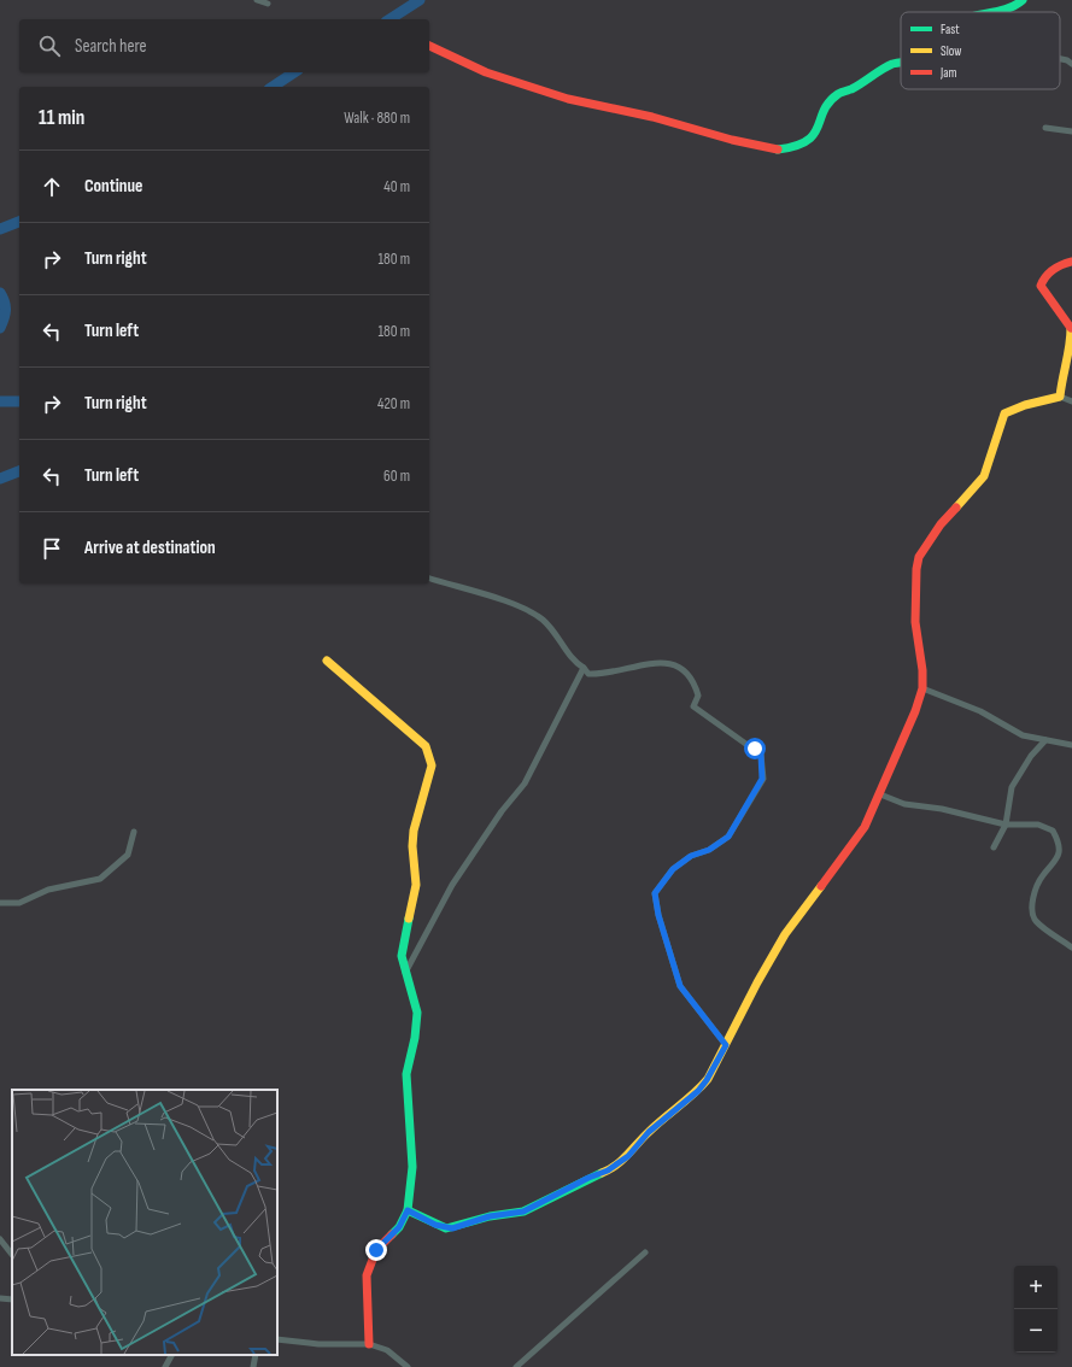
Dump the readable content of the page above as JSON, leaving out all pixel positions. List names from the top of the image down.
{
  "legend": ["Fast", "Slow", "Jam"],
  "page": {
    "search": "Search here",
    "heading": ["11 min", "Walk · 880 m"],
    "list": [
      ["Continue", "40 m"],
      ["Turn right", "180 m"],
      ["Turn left", "180 m"],
      ["Turn right", "420 m"],
      ["Turn left", "60 m"],
      "Arrive at destination"
    ],
    "map_buttons": ["+", "−"]
  }
}
